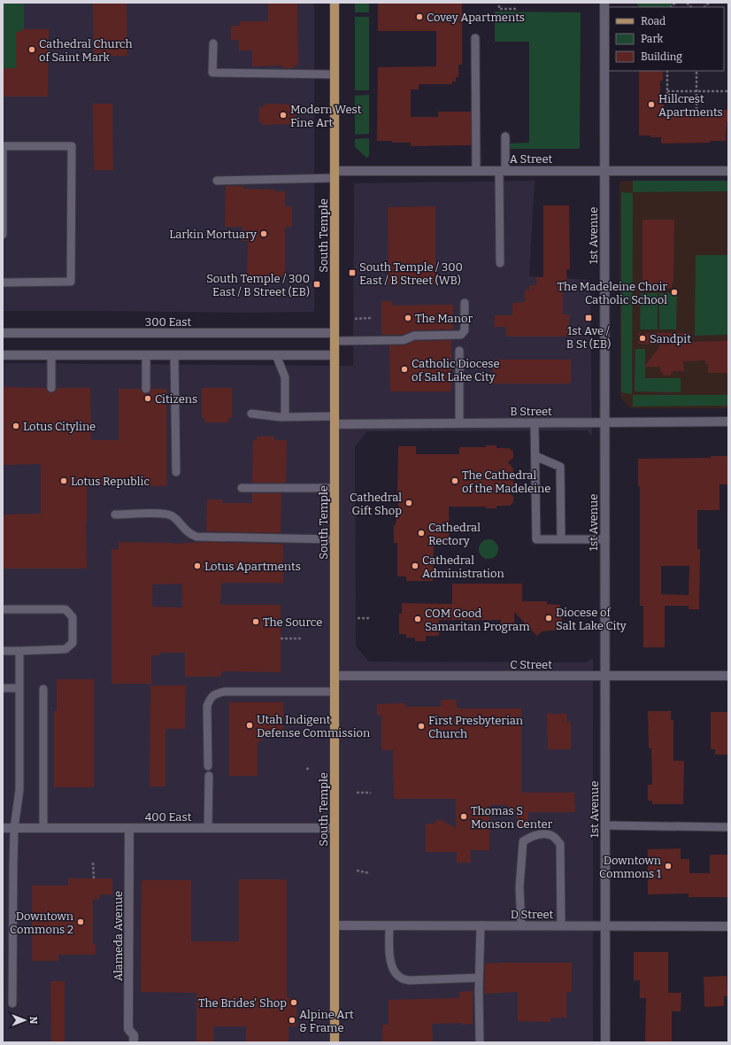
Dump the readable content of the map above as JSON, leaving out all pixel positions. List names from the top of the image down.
{
  "streets": {
    "main road": ["South Temple"],
    "street": [
      "A Street",
      "1st Avenue",
      "300 East",
      "B Street",
      "C Street",
      "400 East",
      "D Street",
      "Alameda Avenue"
    ]
  },
  "crossings": [
    ["A Street", "South Temple"],
    ["A Street", "1st Avenue"],
    ["South Temple", "300 East"],
    ["South Temple", "B Street"],
    ["South Temple", "C Street"],
    ["South Temple", "400 East"],
    ["South Temple", "D Street"],
    ["1st Avenue", "B Street"],
    ["1st Avenue", "C Street"],
    ["1st Avenue", "D Street"],
    ["400 East", "Alameda Avenue"]
  ],
  "places": {
    "other": [
      "Covey Apartments",
      "Cathedral Church of Saint Mark",
      "Hillcrest Apartments",
      "Modern West Fine Art",
      "Larkin Mortuary",
      "The Madeleine Choir Catholic School",
      "The Manor",
      "Sandpit",
      "Catholic Diocese of Salt Lake City",
      "Citizens",
      "Lotus Cityline",
      "Lotus Republic",
      "The Cathedral of the Madeleine",
      "Cathedral Gift Shop",
      "Cathedral Rectory",
      "Lotus Apartments",
      "Cathedral Administration",
      "Diocese of Salt Lake City",
      "COM Good Samaritan Program",
      "The Source",
      "Utah Indigent Defense Commission",
      "First Presbyterian Church",
      "Thomas S Monson Center",
      "Downtown Commons 1",
      "Downtown Commons 2",
      "The Brides' Shop",
      "Alpine Art & Frame"
    ],
    "transit": ["South Temple / 300 East / B Street (WB)", "South Temple / 300 East / B Street (EB)", "1st Ave / B St (EB)"]
  },
  "legend": ["Road", "Park", "Building"],
  "north": "right"
}
